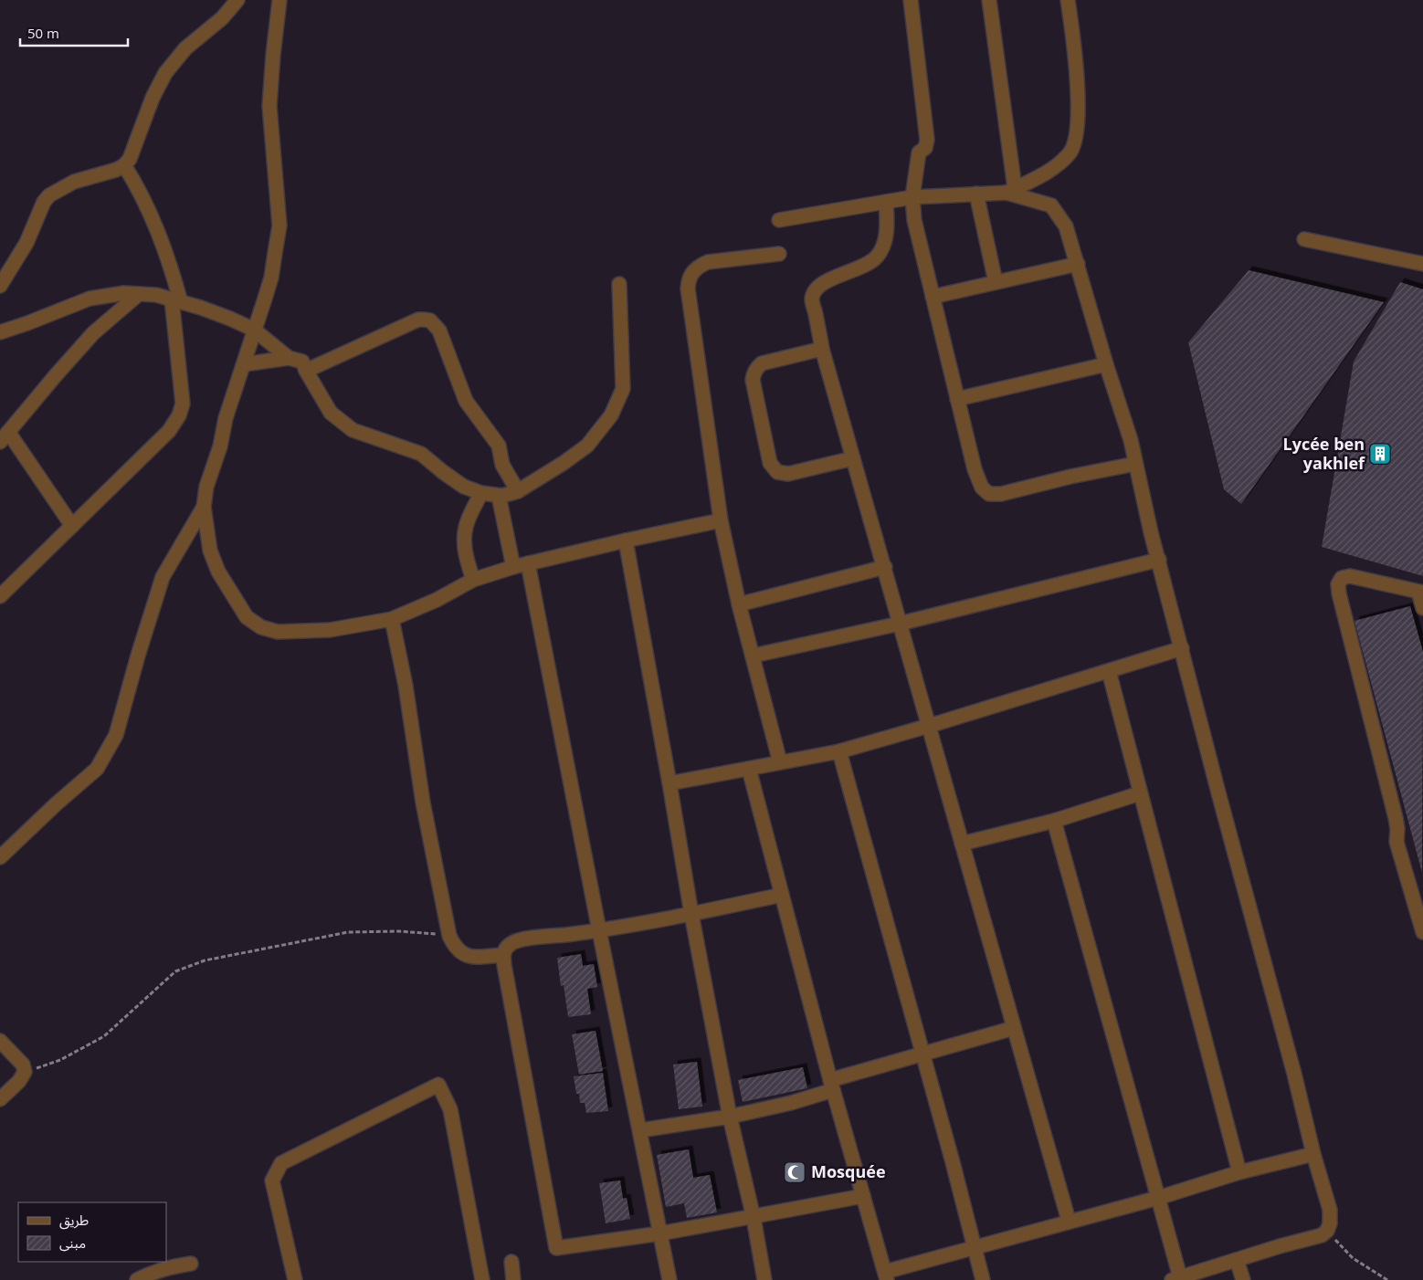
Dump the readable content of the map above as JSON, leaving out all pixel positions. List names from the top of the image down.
{
  "places": {
    "building": ["Lycée ben yakhlef"],
    "mosque": ["Mosquée"]
  },
  "legend": ["طريق", "مبنى"],
  "scale_bar": "50 m"
}
